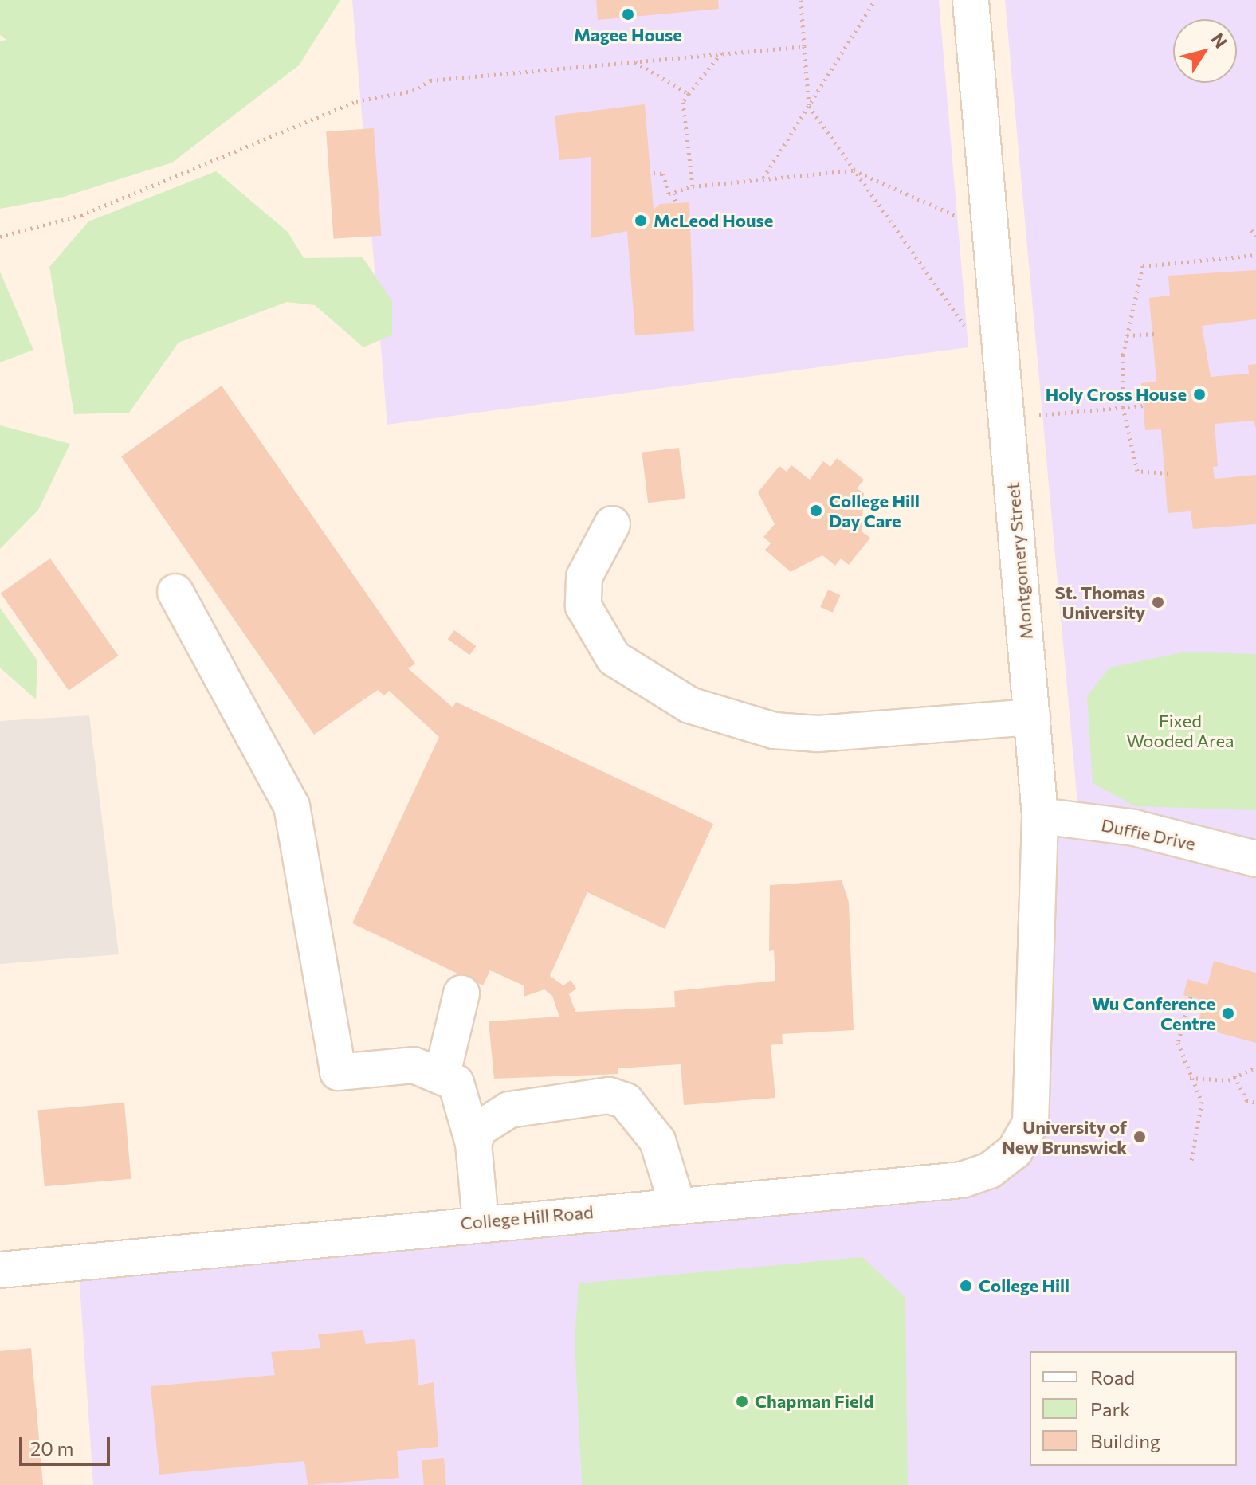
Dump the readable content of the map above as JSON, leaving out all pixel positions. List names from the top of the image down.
{
  "streets": {
    "street": ["Montgomery Street", "Duffie Drive", "College Hill Road"]
  },
  "crossings": [
    ["Montgomery Street", "Duffie Drive"],
    ["Montgomery Street", "College Hill Road"]
  ],
  "parks": ["Fixed Wooded Area"],
  "places": [
    "Magee House",
    "McLeod House",
    "Holy Cross House",
    "College Hill Day Care",
    "St. Thomas University",
    "Wu Conference Centre",
    "University of New Brunswick",
    "College Hill",
    "Chapman Field"
  ],
  "legend": ["Road", "Park", "Building"],
  "scale_bar": "20 m",
  "north": "top right"
}
